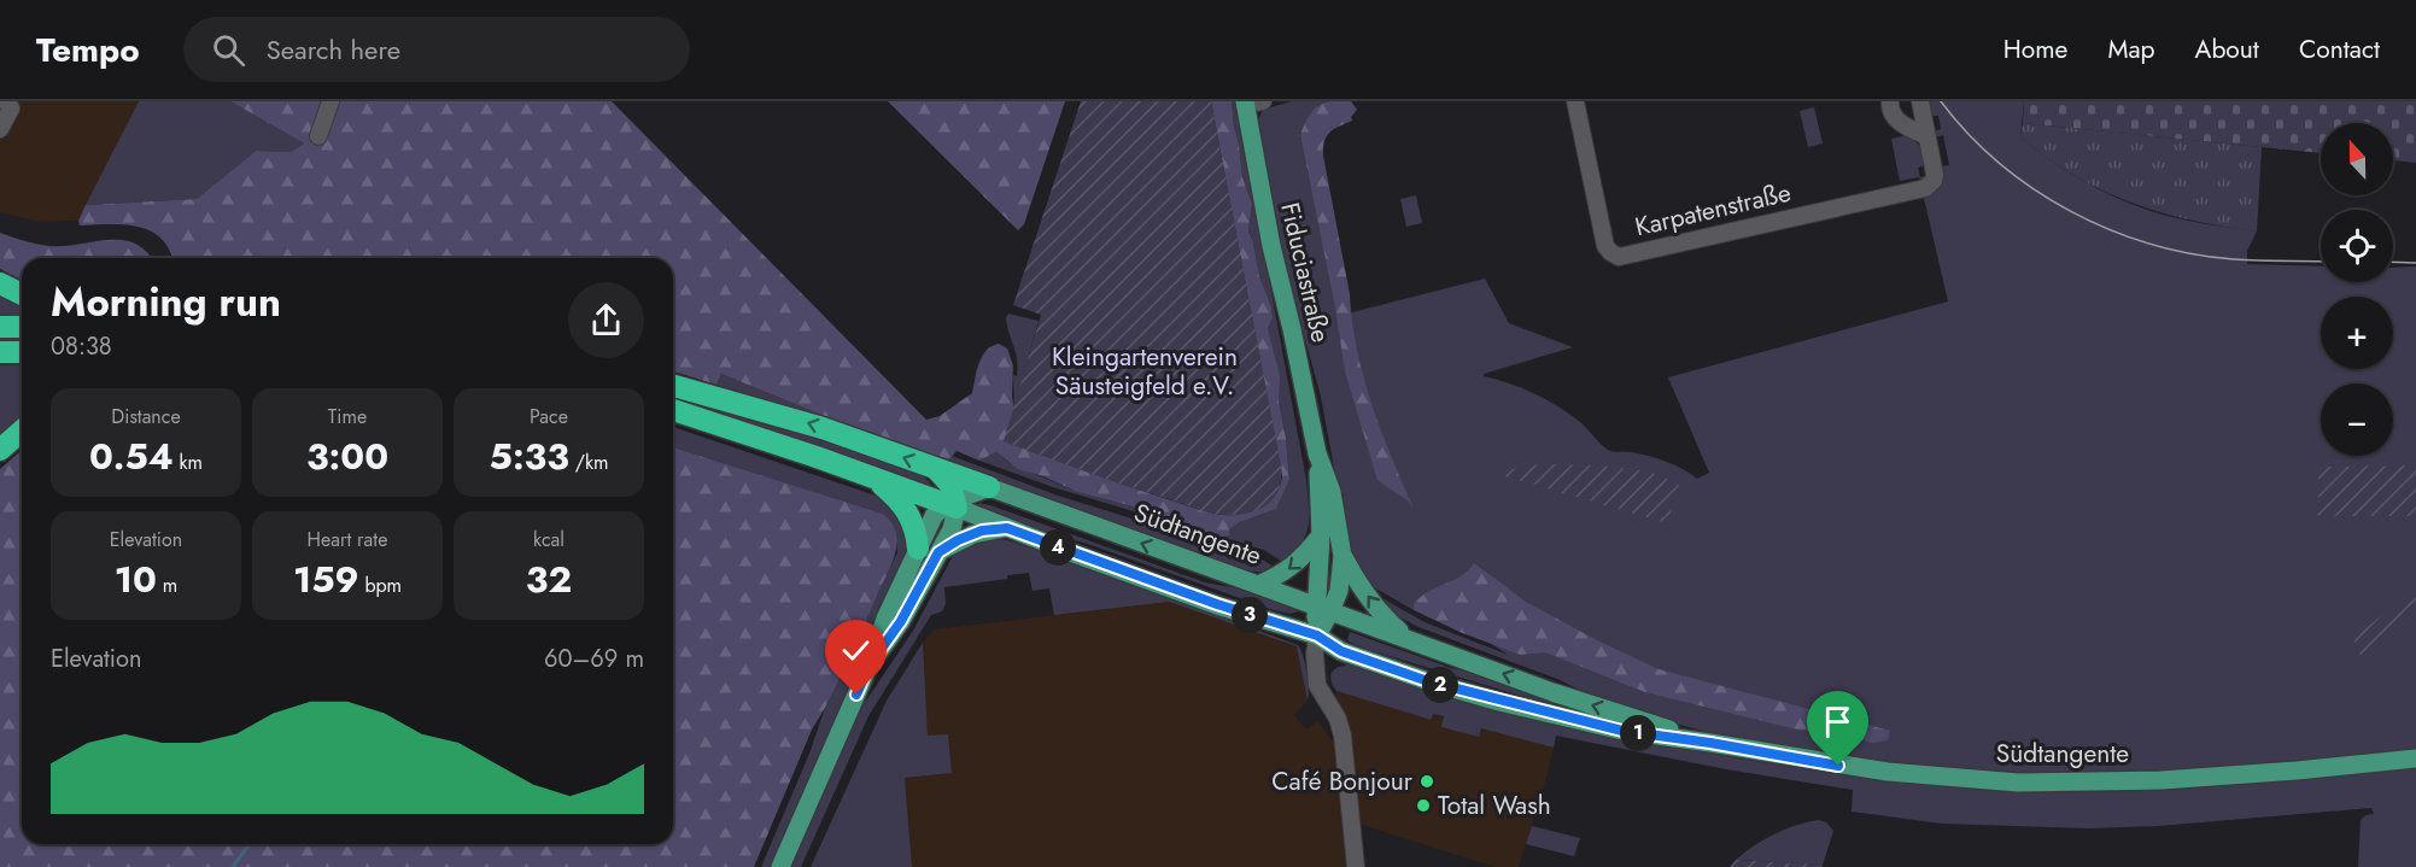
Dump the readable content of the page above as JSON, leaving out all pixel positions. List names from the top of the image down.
{
  "streets": {
    "highway": ["Südtangente"],
    "main road": ["Fiduciastraße"],
    "street": ["Karpatenstraße"]
  },
  "crossings": [
    ["Fiduciastraße", "Südtangente"]
  ],
  "parks": ["Kleingartenverein Säusteigfeld e.V."],
  "places": ["Café Bonjour", "Total Wash"],
  "north": "top",
  "page": {
    "header": "Tempo",
    "search": "Search here",
    "nav": [
      "Home",
      "Map",
      "About",
      "Contact"
    ],
    "map_buttons": ["+", "−"],
    "heading": ["Morning run", "08:38"],
    "stats": [
      ["Distance", "0.54 km"],
      ["Time", "3:00"],
      ["Pace", "5:33 /km"],
      ["Elevation", "10 m"],
      ["Heart rate", "159 bpm"],
      ["kcal", "32"]
    ],
    "pins": [
      "4",
      "3",
      "2",
      "1"
    ],
    "chart": ["Elevation", "60–69 m"]
  }
}
